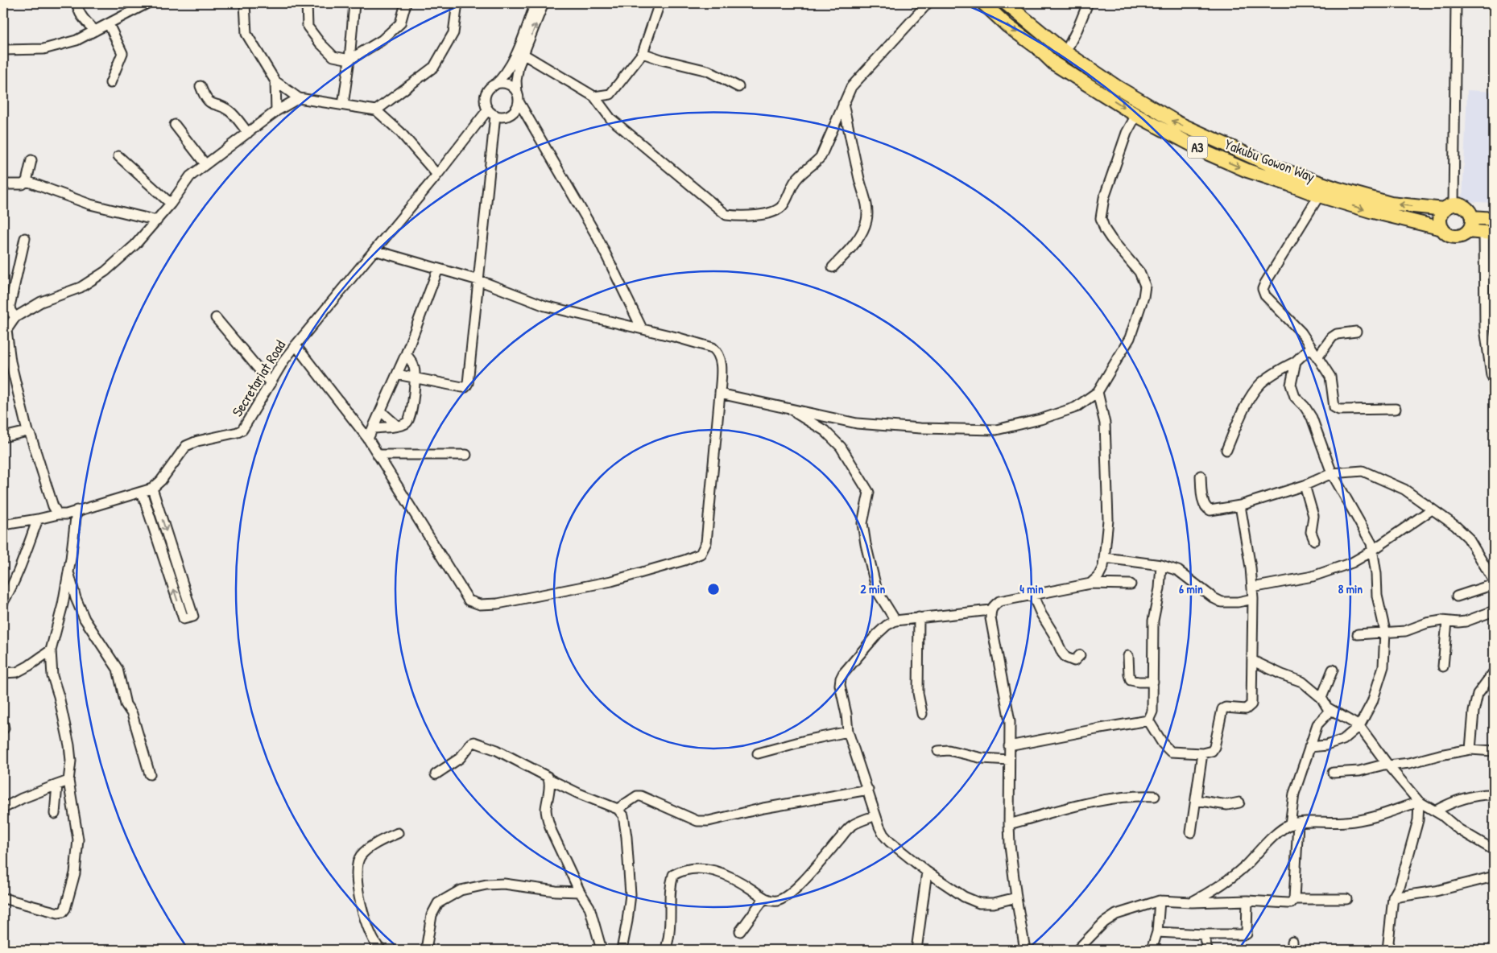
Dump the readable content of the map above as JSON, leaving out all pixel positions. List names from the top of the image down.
{
  "streets": {
    "highway": ["A3", "Yakubu Gowon Way"],
    "street": ["Secretariat Road"]
  },
  "rings": [
    "2 min",
    "4 min",
    "6 min",
    "8 min"
  ]
}
